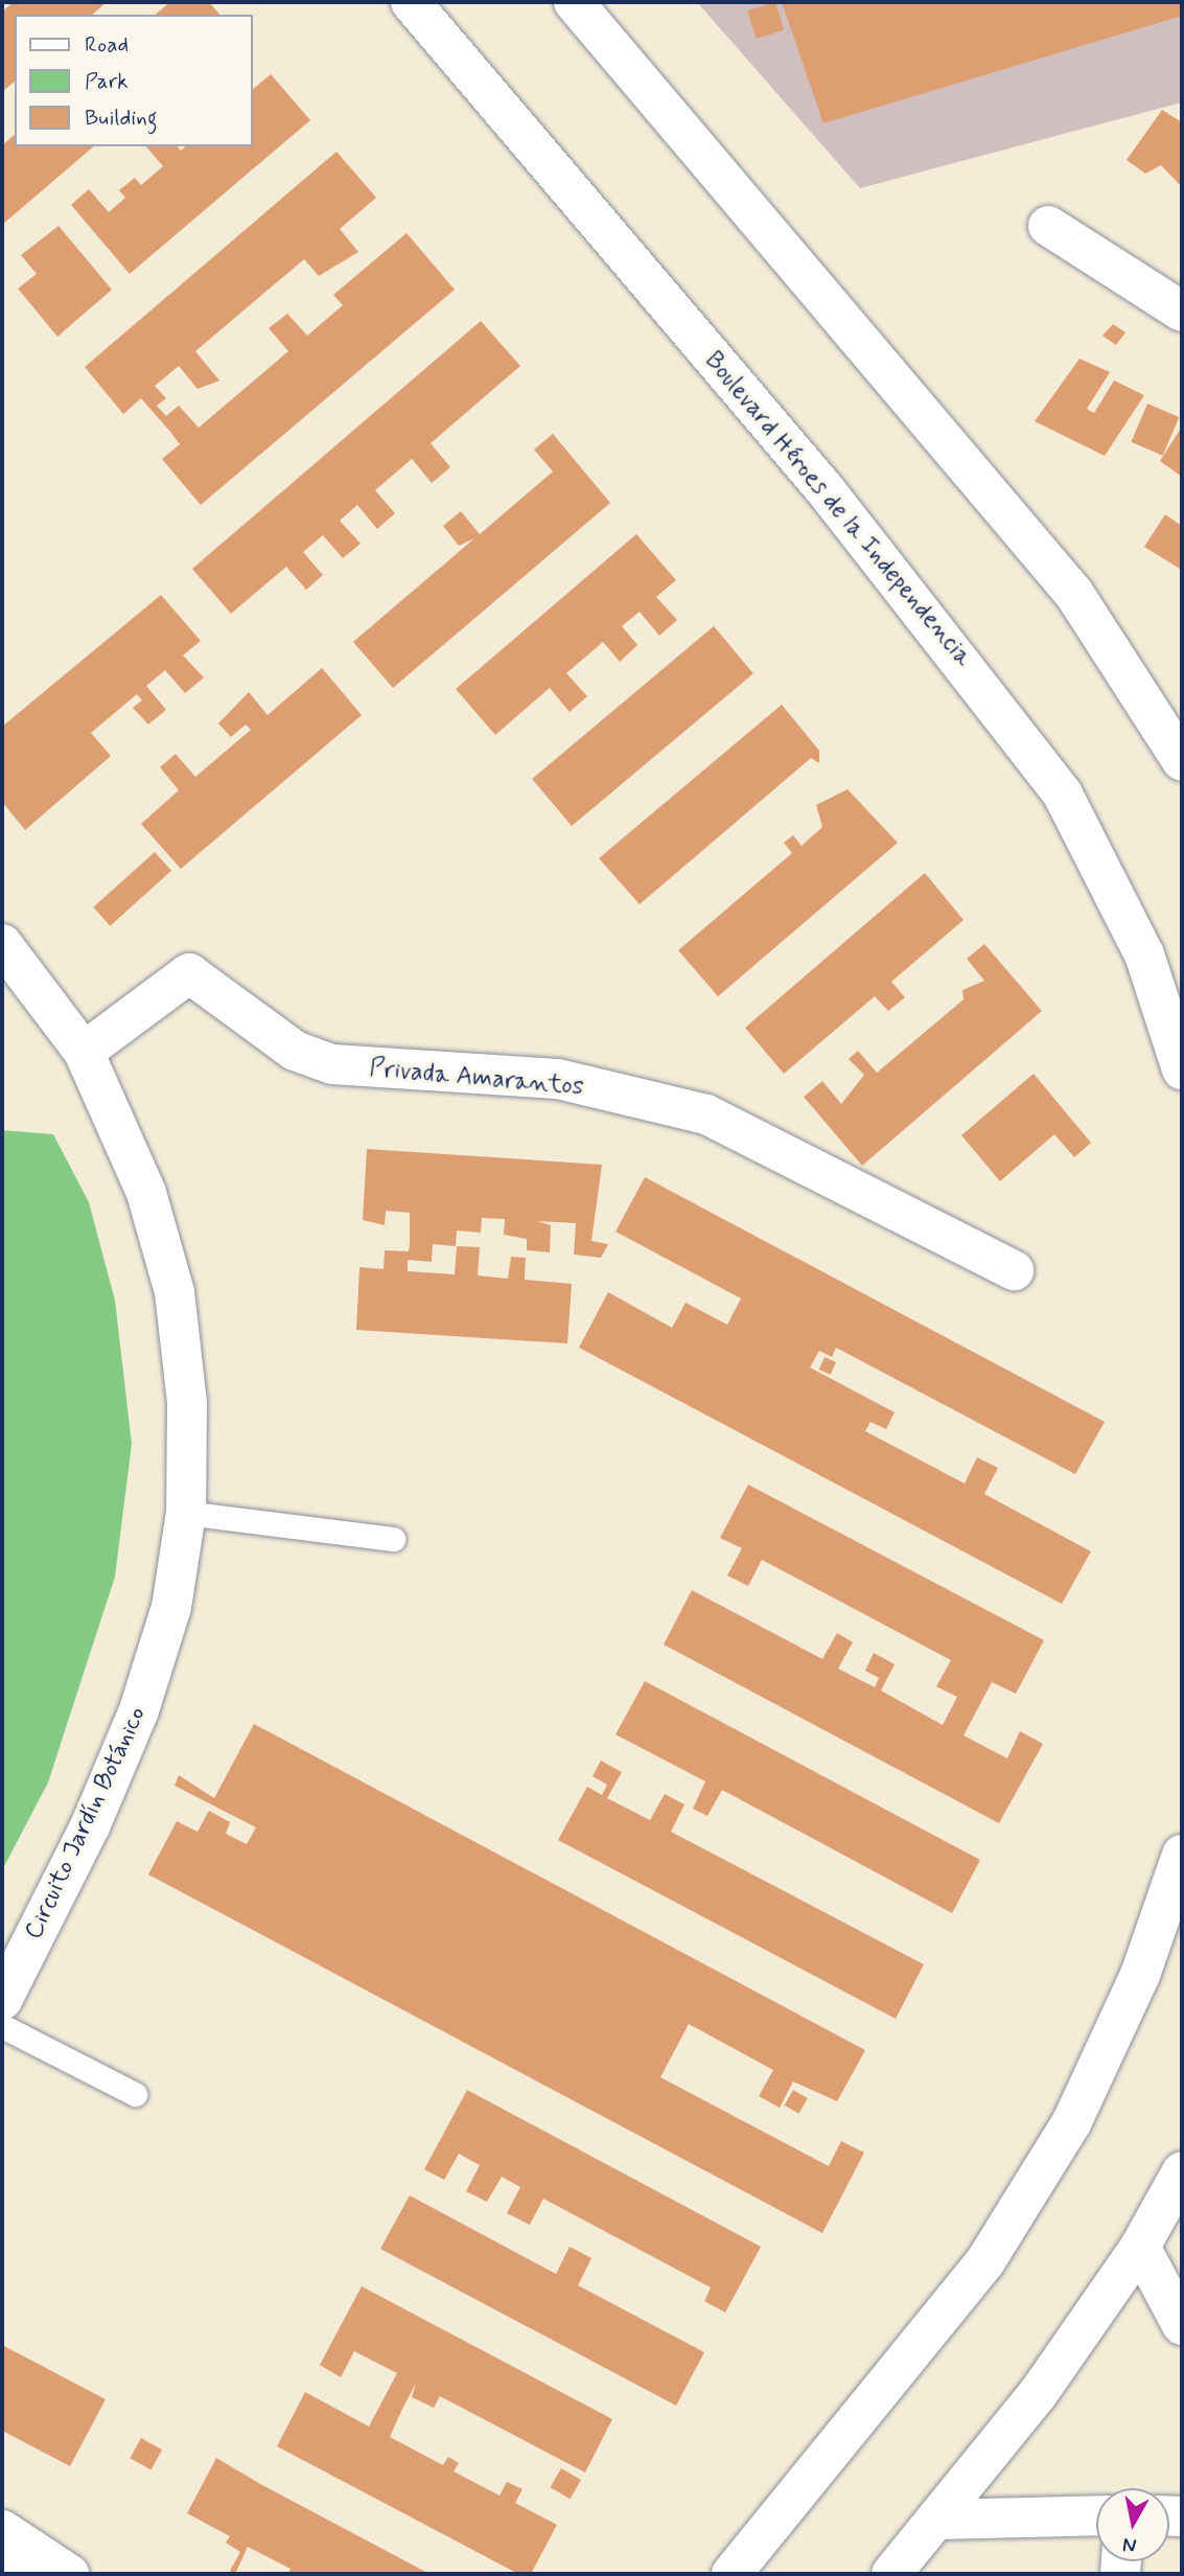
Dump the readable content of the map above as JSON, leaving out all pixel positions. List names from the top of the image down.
{
  "streets": {
    "main road": ["Boulevard Héroes de la Independencia", "Privada Amarantos", "Circuito Jardín Botánico"]
  },
  "crossings": [
    ["Privada Amarantos", "Circuito Jardín Botánico"]
  ],
  "legend": ["Road", "Park", "Building"],
  "north": "bottom"
}
